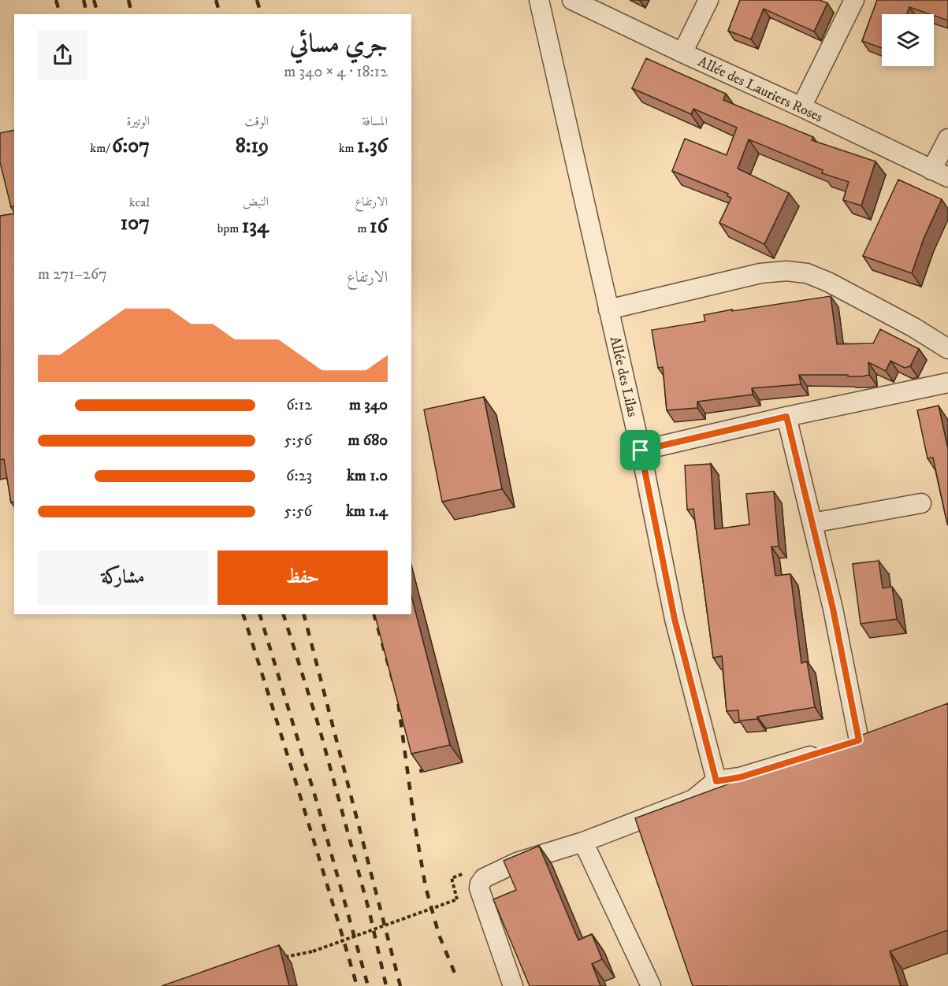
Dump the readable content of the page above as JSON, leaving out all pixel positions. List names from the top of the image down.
{
  "streets": {
    "street": ["Allée des Lauriers Roses", "Allée des Lilas"]
  },
  "page": {
    "heading": ["جري مسائي", "18:12 · 4 × 340 m"],
    "stats": [
      ["المسافة", "1.36 km"],
      ["الوقت", "8:19"],
      ["الوتيرة", "6:07 /km"],
      ["الارتفاع", "16 m"],
      ["النبض", "134 bpm"],
      ["kcal", "107"]
    ],
    "chart": ["الارتفاع", "267–271 m"],
    "list": [
      {
        "name": "340 m",
        "note": "6:12"
      },
      {
        "name": "680 m",
        "note": "5:56"
      },
      {
        "name": "1.0 km",
        "note": "6:23"
      },
      {
        "name": "1.4 km",
        "note": "5:56"
      }
    ],
    "buttons": ["حفظ", "مشاركة"]
  }
}
